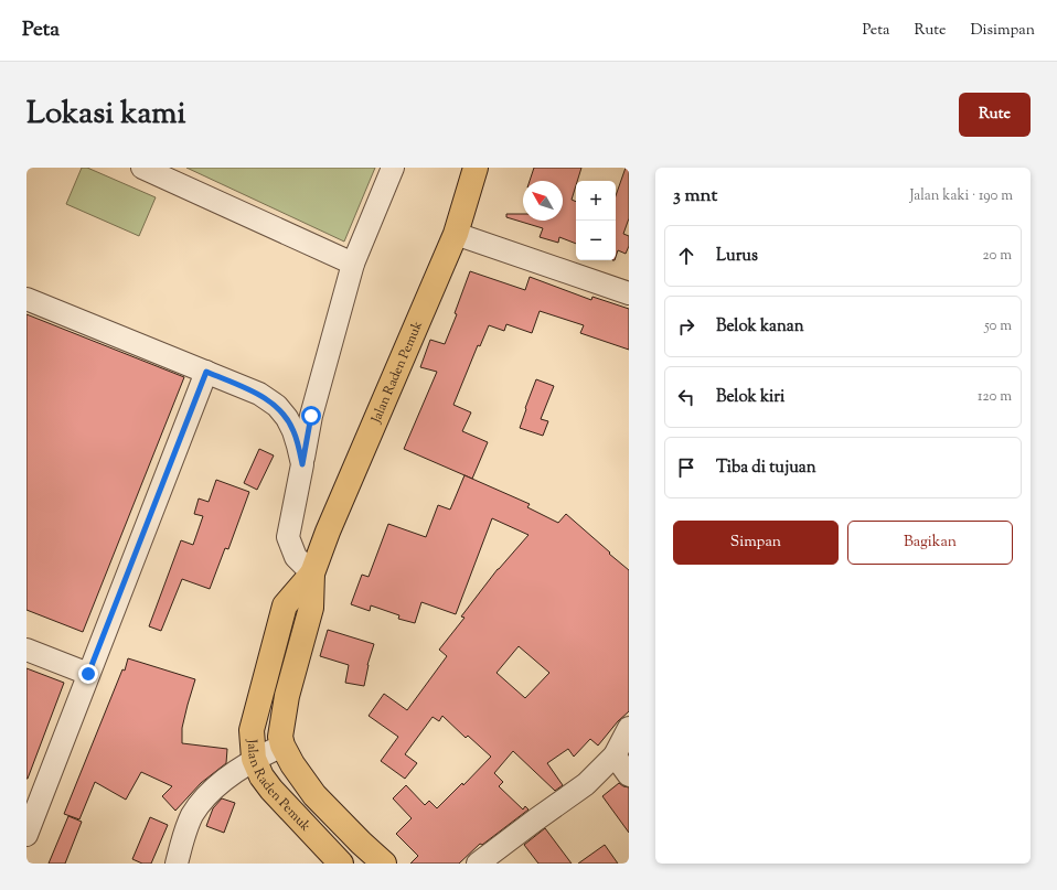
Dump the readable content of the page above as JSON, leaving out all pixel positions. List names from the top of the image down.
{
  "streets": {
    "highway": ["Jalan Raden Pemuk"]
  },
  "north": "top left",
  "page": {
    "header": "Peta",
    "nav": ["Peta", "Rute", "Disimpan"],
    "title": "Lokasi kami",
    "buttons": [
      "Rute",
      ["Simpan", "Bagikan"]
    ],
    "heading": ["3 mnt", "Jalan kaki · 190 m"],
    "map_buttons": ["+", "−"],
    "list": [
      ["Lurus", "20 m"],
      ["Belok kanan", "50 m"],
      ["Belok kiri", "120 m"],
      "Tiba di tujuan"
    ]
  }
}
